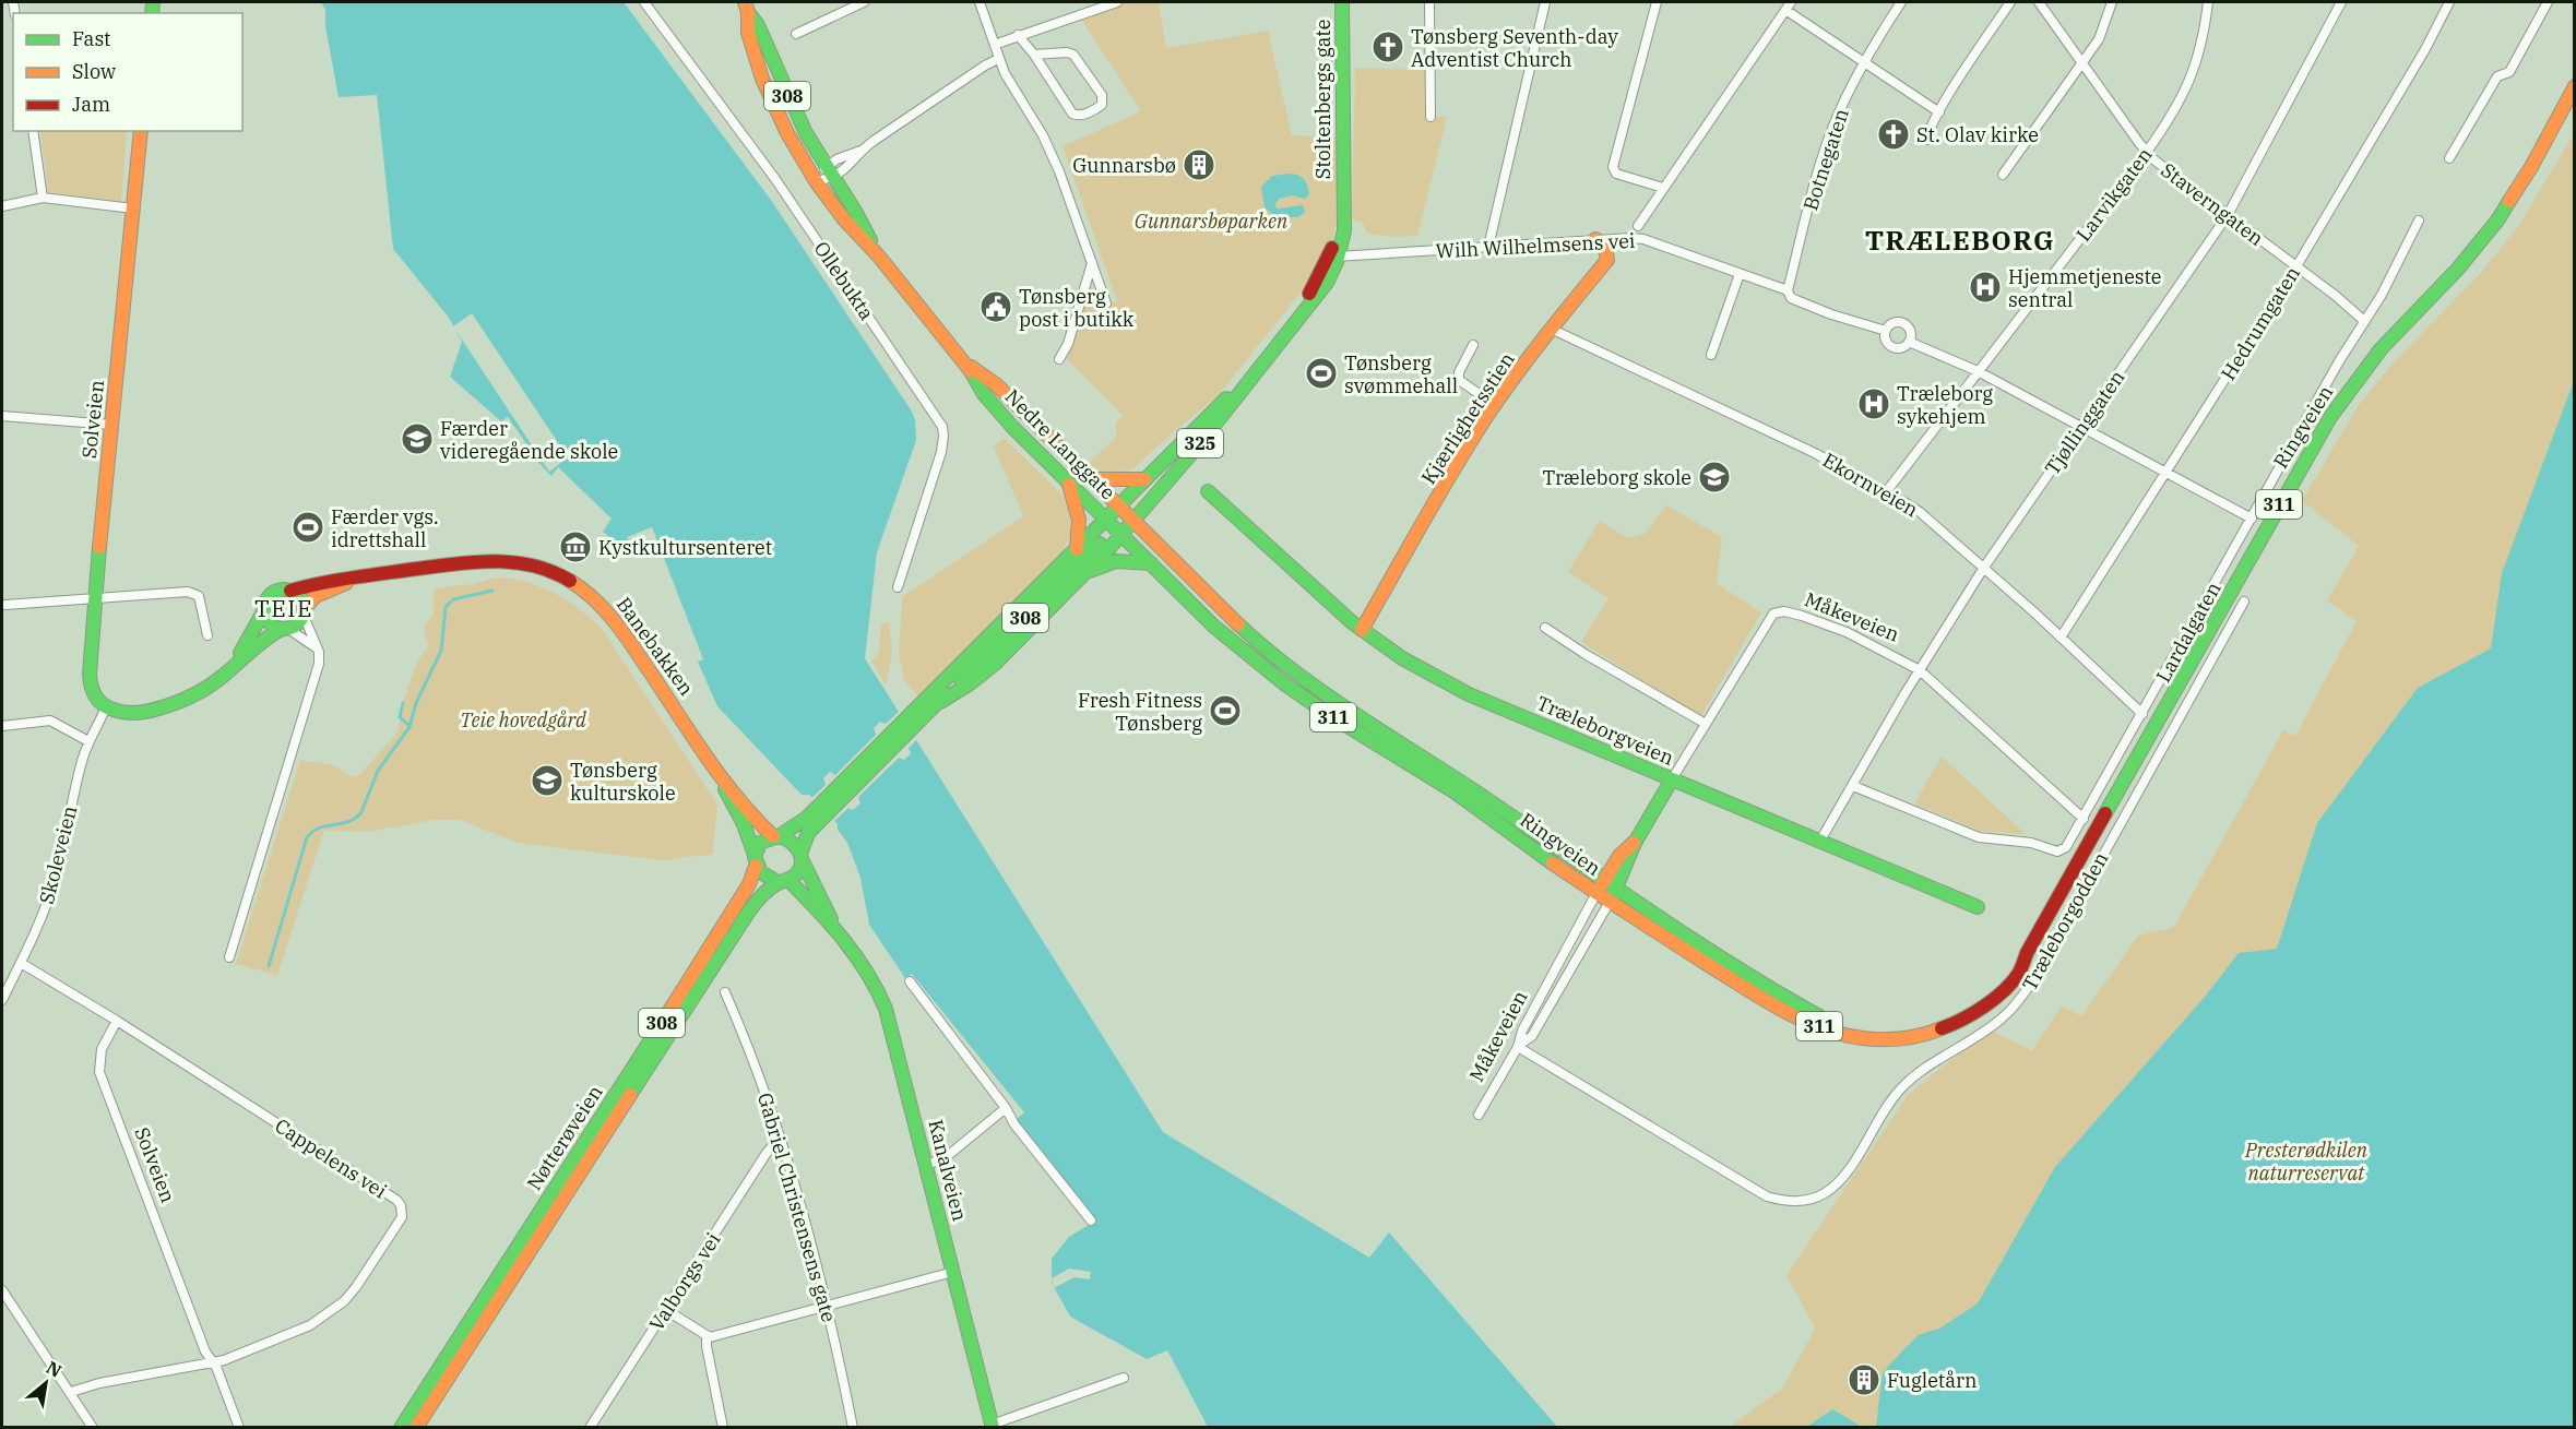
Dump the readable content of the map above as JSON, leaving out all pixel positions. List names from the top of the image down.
{
  "streets": {
    "main road": [
      "308",
      "Stoltenbergs gate",
      "Kjærlighetsstien",
      "Solveien",
      "Ringveien",
      "325",
      "Nedre Langgate",
      "311",
      "Måkeveien",
      "Banebakken",
      "Træleborgveien",
      "Nøtterøveien",
      "Kanalveien"
    ],
    "street": [
      "Botnegaten",
      "Larvikgaten",
      "Staverngaten",
      "Wilh Wilhelmsens vei",
      "Ollebukta",
      "Hedrumgaten",
      "Tjøllinggaten",
      "Ekornveien",
      "Lardalgaten",
      "Skoleveien",
      "Træleborgodden",
      "Cappelens vei",
      "Gabriel Christensens gate",
      "Valborgs vei"
    ]
  },
  "crossings": [
    ["308", "Stoltenbergs gate"],
    ["308", "Ringveien"],
    ["308", "325"],
    ["308", "Nedre Langgate"],
    ["308", "Banebakken"],
    ["308", "Nøtterøveien"],
    ["308", "Kanalveien"],
    ["Stoltenbergs gate", "Wilh Wilhelmsens vei"],
    ["Stoltenbergs gate", "Ringveien"],
    ["Stoltenbergs gate", "325"],
    ["Stoltenbergs gate", "Nedre Langgate"],
    ["Botnegaten", "Wilh Wilhelmsens vei"],
    ["Larvikgaten", "Staverngaten"],
    ["Larvikgaten", "Ekornveien"],
    ["Staverngaten", "Hedrumgaten"],
    ["Staverngaten", "Tjøllinggaten"],
    ["Staverngaten", "Lardalgaten"],
    ["Wilh Wilhelmsens vei", "Kjærlighetsstien"],
    ["Hedrumgaten", "Ekornveien"],
    ["Kjærlighetsstien", "Ekornveien"],
    ["Kjærlighetsstien", "Træleborgveien"],
    ["Solveien", "Banebakken"],
    ["Solveien", "Skoleveien"],
    ["Solveien", "Cappelens vei"],
    ["Tjøllinggaten", "Ekornveien"],
    ["Tjøllinggaten", "Måkeveien"],
    ["Tjøllinggaten", "Lardalgaten"],
    ["Tjøllinggaten", "Træleborgveien"],
    ["Ringveien", "325"],
    ["Ringveien", "Nedre Langgate"],
    ["Ringveien", "Måkeveien"],
    ["325", "Nedre Langgate"],
    ["Ekornveien", "Lardalgaten"],
    ["Måkeveien", "Lardalgaten"],
    ["Måkeveien", "Træleborgveien"],
    ["Måkeveien", "Træleborgodden"],
    ["Banebakken", "Skoleveien"],
    ["Banebakken", "Nøtterøveien"],
    ["Banebakken", "Kanalveien"],
    ["Nøtterøveien", "Kanalveien"],
    ["Gabriel Christensens gate", "Valborgs vei"]
  ],
  "districts": ["TRÆLEBORG", "TEIE"],
  "parks": ["Gunnarsbøparken", "Teie hovedgård", "Presterødkilen naturreservat"],
  "places": {
    "church": ["Tønsberg Seventh-day Adventist Church", "St. Olav kirke"],
    "building": ["Gunnarsbø", "Fugletårn"],
    "hospital": ["Hjemmetjeneste sentral", "Træleborg sykehjem"],
    "public building": ["Tønsberg post i butikk"],
    "sports": ["Tønsberg svømmehall", "Færder vgs. idrettshall", "Fresh Fitness Tønsberg"],
    "school or university": ["Færder videregående skole", "Træleborg skole", "Tønsberg kulturskole"],
    "museum": ["Kystkultursenteret"]
  },
  "legend": ["Fast", "Slow", "Jam"],
  "north": "top right"
}
